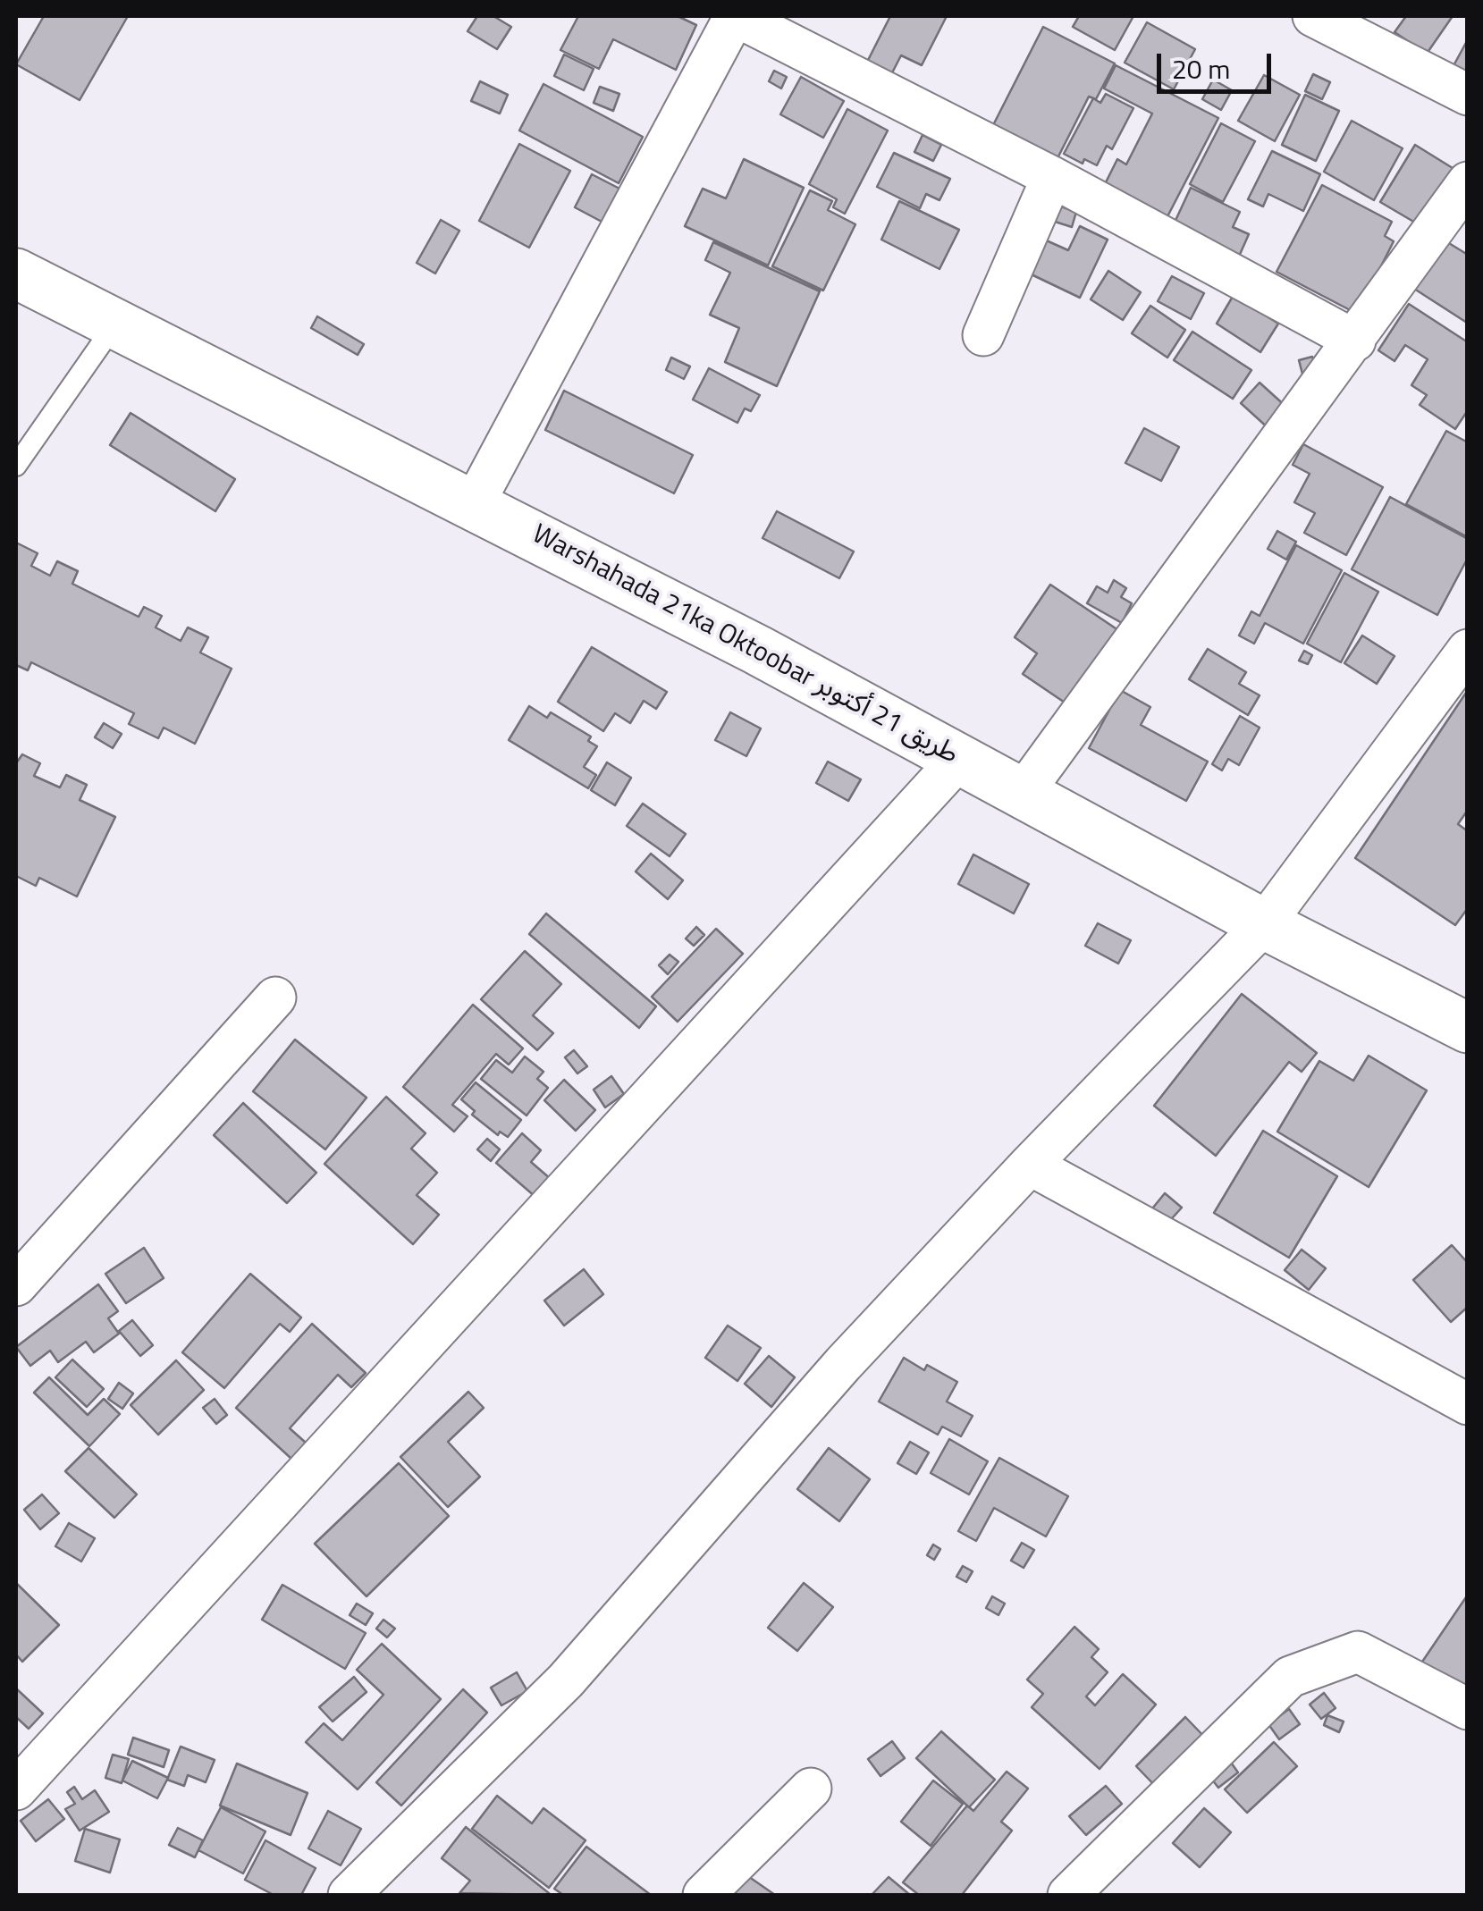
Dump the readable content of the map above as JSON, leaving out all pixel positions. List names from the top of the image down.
{
  "streets": {
    "main road": ["Warshahada 21ka Oktoobar طريق 21 أكتوبر"]
  },
  "scale_bar": "20 m"
}
